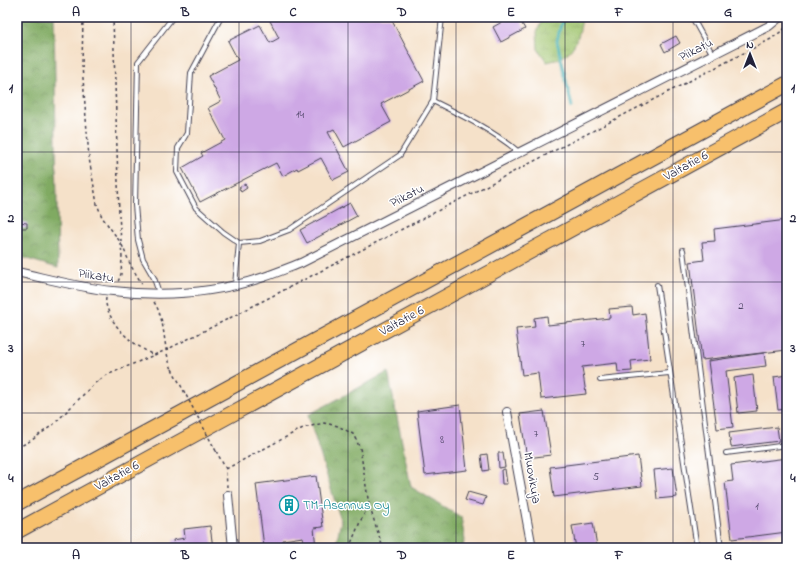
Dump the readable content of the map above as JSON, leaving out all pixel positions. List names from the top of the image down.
{
  "streets": {
    "highway": ["Valtatie 6"],
    "street": ["Piikatu", "Muovikuja"]
  },
  "places": {
    "building": ["TM-Asennus Oy"]
  },
  "house_numbers": [
    "14",
    "2",
    "7",
    "7",
    "8",
    "5",
    "1"
  ],
  "north": "top",
  "grid": {
    "columns": [
      "A",
      "B",
      "C",
      "D",
      "E",
      "F",
      "G"
    ],
    "rows": [
      "1",
      "2",
      "3",
      "4"
    ]
  }
}
